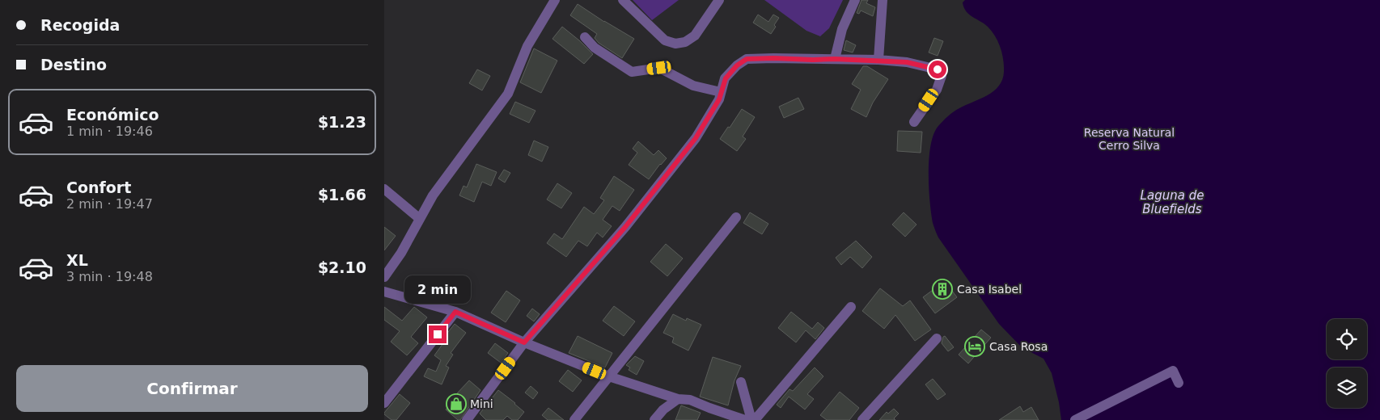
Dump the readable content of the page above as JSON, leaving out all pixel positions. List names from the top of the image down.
{
  "water": ["Laguna de Bluefields"],
  "parks": ["Reserva Natural Cerro Silva"],
  "places": {
    "building": ["Casa Isabel"],
    "hotel": ["Casa Rosa"],
    "shop": ["Mini"]
  },
  "page": {
    "banner": ["Recogida", "Destino"],
    "list": [
      {
        "name": "Económico",
        "note": "1 min · 19:46",
        "value": "$1.23"
      },
      {
        "name": "Confort",
        "note": "2 min · 19:47",
        "value": "$1.66"
      },
      {
        "name": "XL",
        "note": "3 min · 19:48",
        "value": "$2.10"
      }
    ],
    "bubble": "2 min",
    "buttons": "Confirmar"
  }
}
